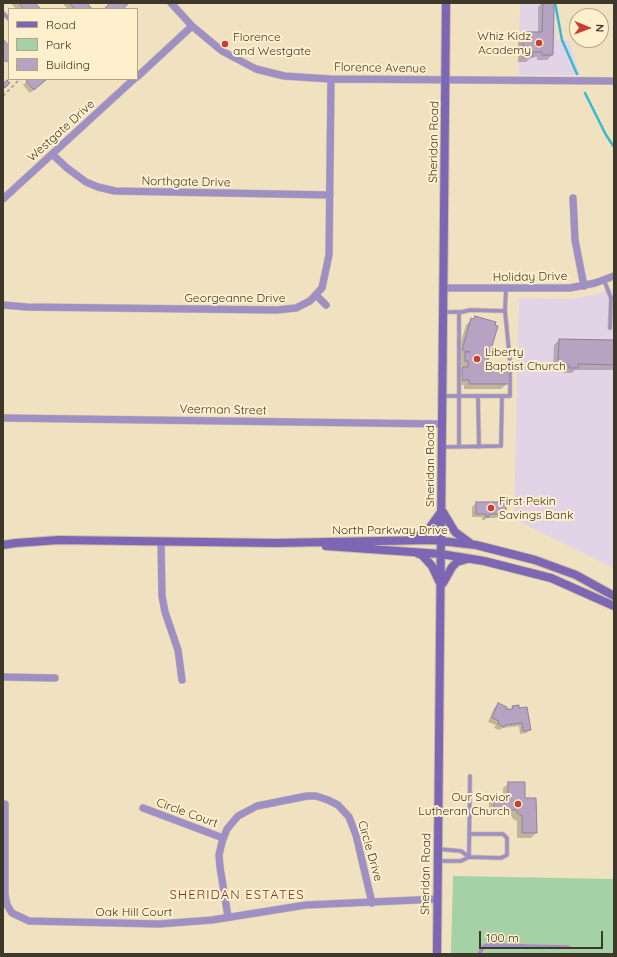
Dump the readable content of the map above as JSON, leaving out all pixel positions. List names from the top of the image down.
{
  "streets": {
    "main road": ["Sheridan Road", "North Parkway Drive"],
    "street": [
      "Florence Avenue",
      "Westgate Drive",
      "Northgate Drive",
      "Holiday Drive",
      "Georgeanne Drive",
      "Veerman Street",
      "Circle Court",
      "Circle Drive",
      "Oak Hill Court"
    ]
  },
  "crossings": [
    ["Florence Avenue", "Sheridan Road"],
    ["Westgate Drive", "Northgate Drive"],
    ["Sheridan Road", "Holiday Drive"],
    ["Sheridan Road", "Veerman Street"],
    ["Sheridan Road", "North Parkway Drive"],
    ["Sheridan Road", "Oak Hill Court"],
    ["Circle Court", "Circle Drive"],
    ["Circle Drive", "Oak Hill Court"]
  ],
  "districts": ["SHERIDAN ESTATES"],
  "places": [
    "Whiz Kidz Academy",
    "Florence and Westgate",
    "Liberty Baptist Church",
    "First Pekin Savings Bank",
    "Our Savior Lutheran Church"
  ],
  "legend": ["Road", "Park", "Building"],
  "scale_bar": "100 m",
  "north": "right"
}
